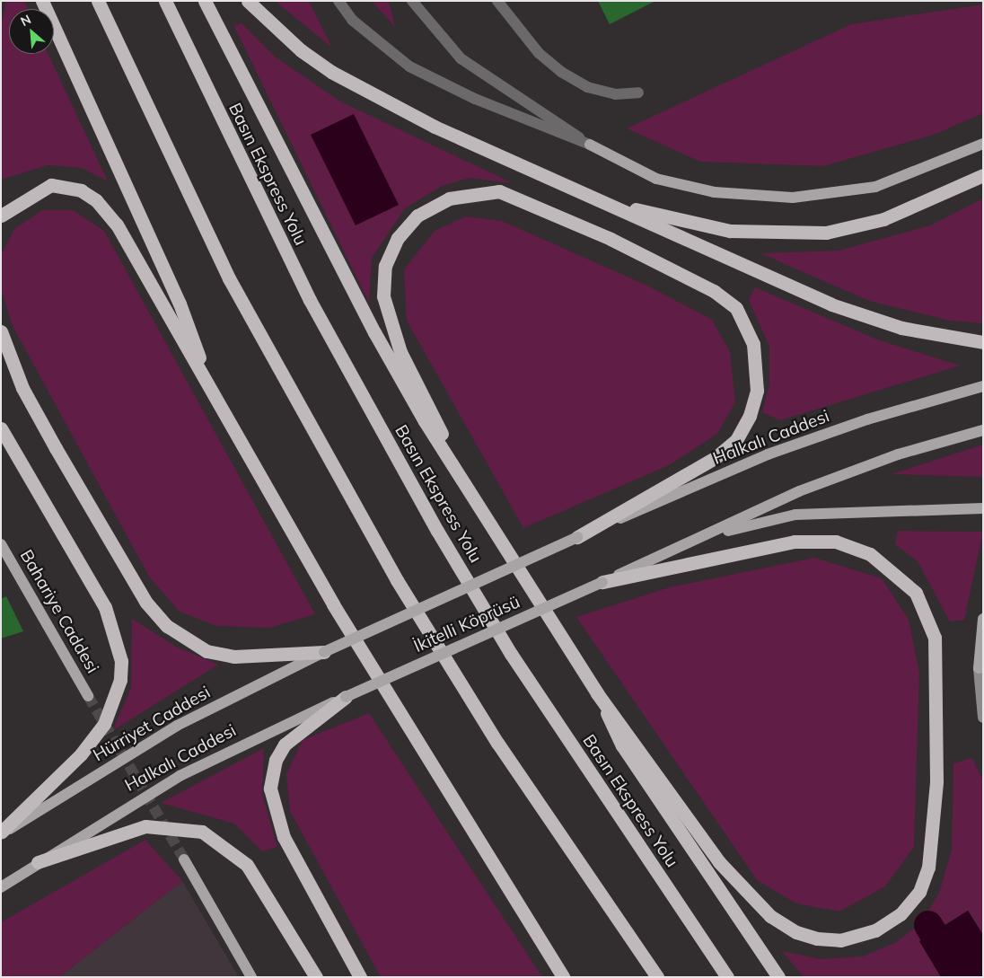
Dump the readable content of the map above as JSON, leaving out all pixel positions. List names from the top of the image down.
{
  "streets": {
    "highway": ["Basın Ekspress Yolu"],
    "main road": [
      "Halkalı Caddesi",
      "Bahariye Caddesi",
      "İkitelli Köprüsü",
      "Hürriyet Caddesi"
    ]
  },
  "crossings": [
    ["Halkalı Caddesi", "İkitelli Köprüsü"],
    ["İkitelli Köprüsü", "Hürriyet Caddesi"]
  ],
  "north": "top left"
}
